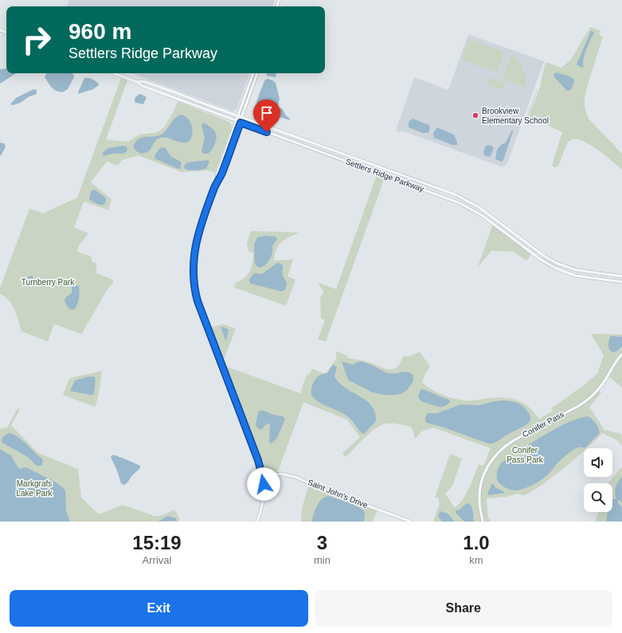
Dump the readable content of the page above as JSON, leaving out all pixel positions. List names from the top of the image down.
{
  "streets": {
    "street": ["Settlers Ridge Parkway", "Conifer Pass", "Saint John's Drive"]
  },
  "parks": ["Turnberry Park", "Conifer Pass Park", "Markgrafs Lake Park"],
  "places": ["Brookview Elementary School"],
  "page": {
    "turn": ["960 m", "Settlers Ridge Parkway"],
    "eta": [
      "15:19",
      "Arrival",
      "3",
      "min",
      "1.0",
      "km"
    ],
    "buttons": ["Exit", "Share"]
  }
}
